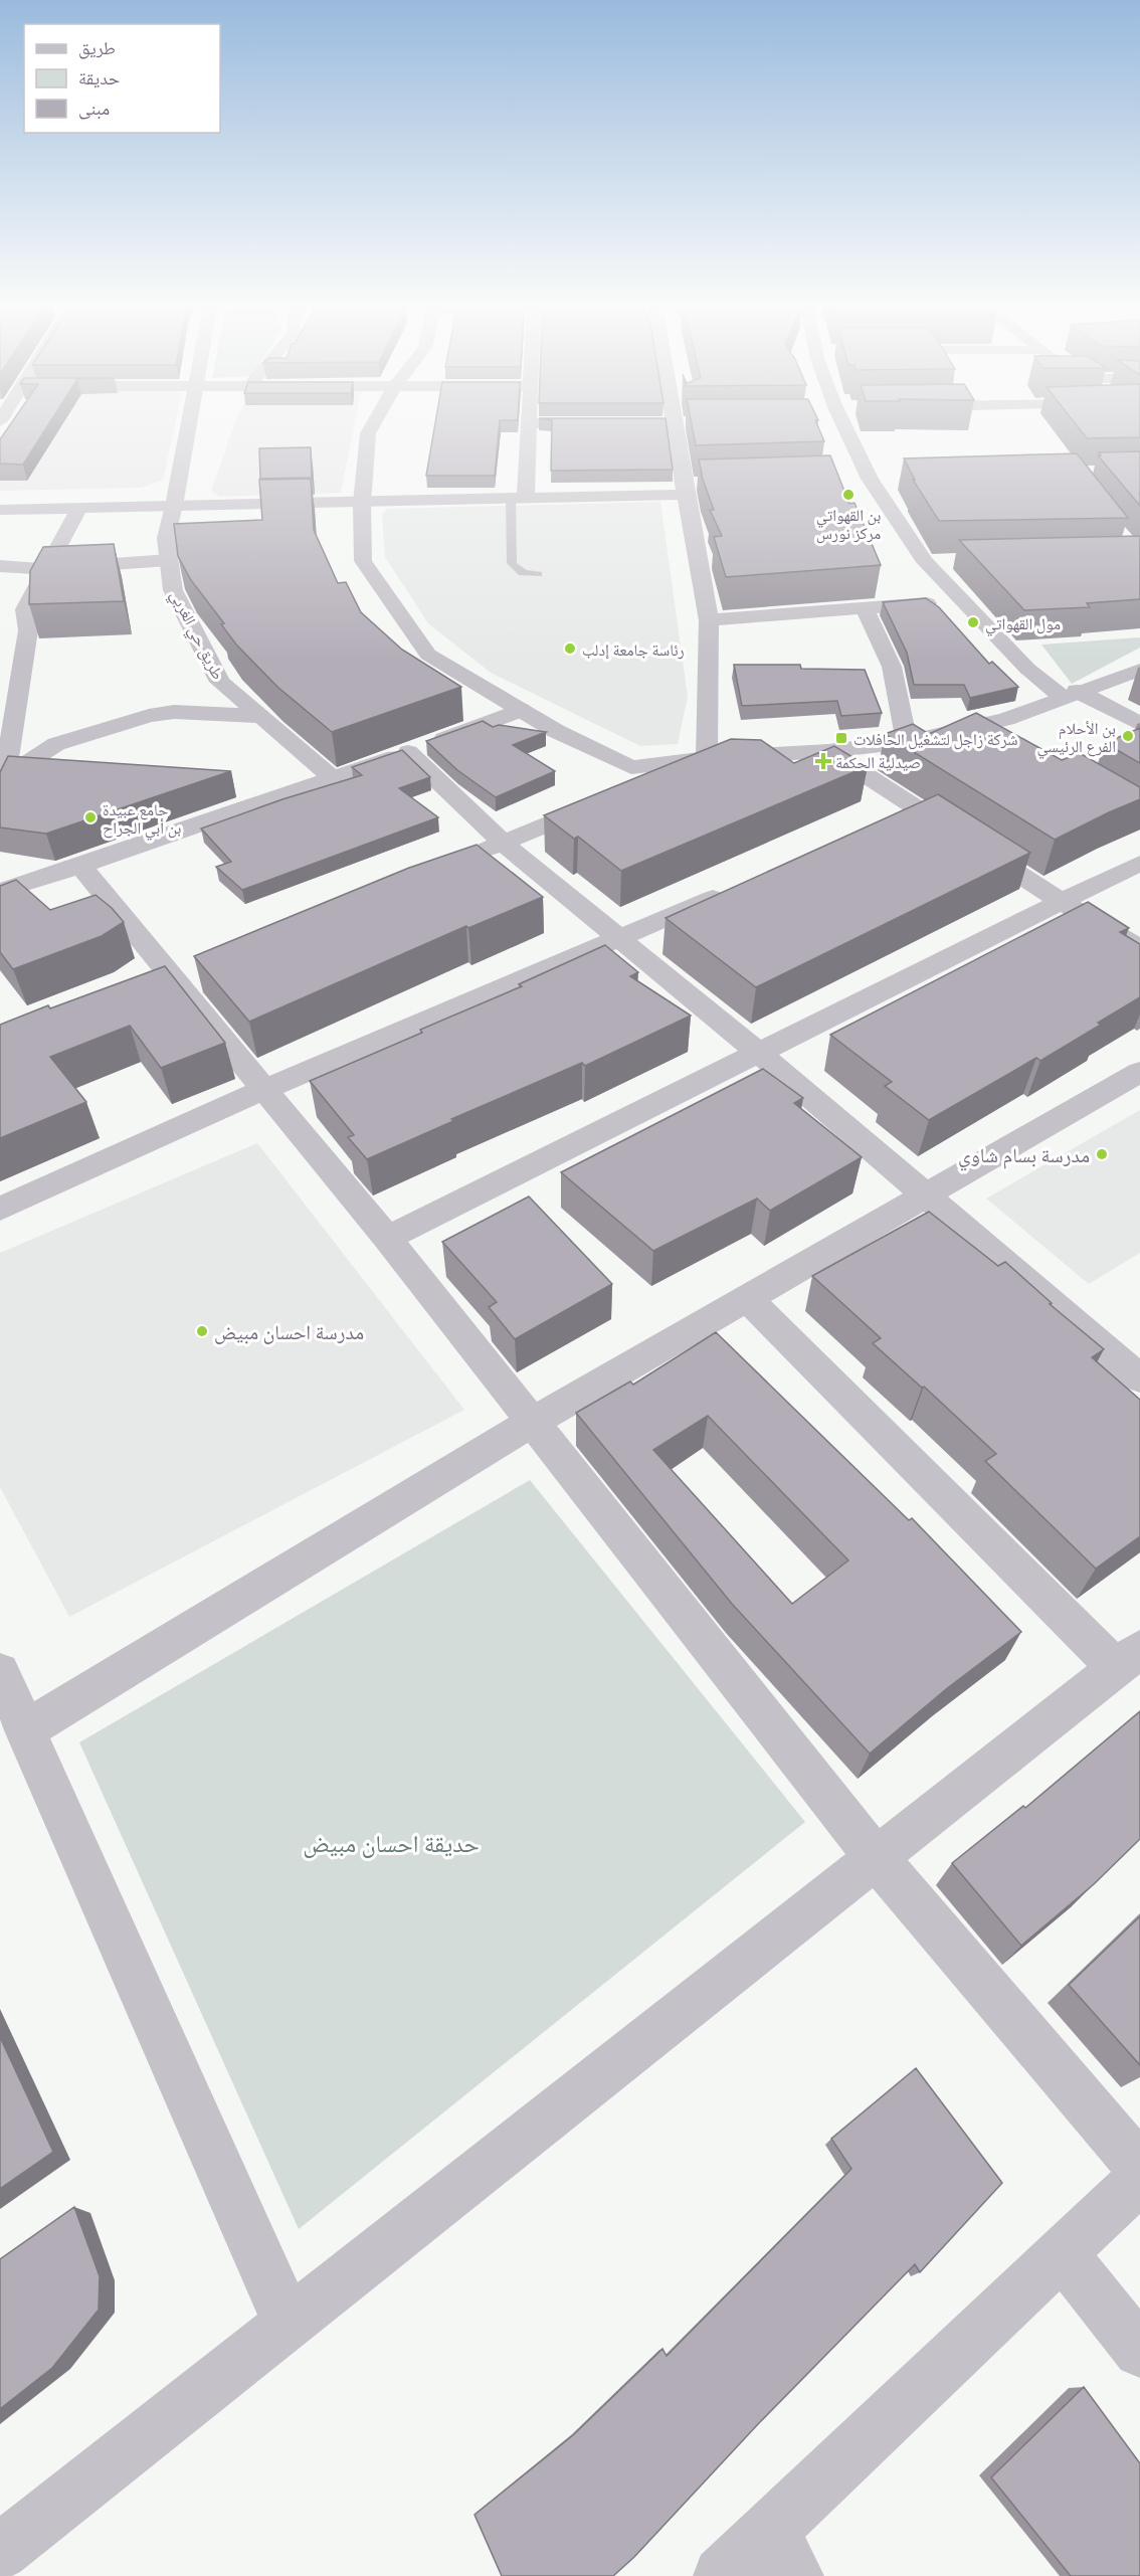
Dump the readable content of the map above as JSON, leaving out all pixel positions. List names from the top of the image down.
{
  "streets": {
    "street": ["طريق حي الغربي"]
  },
  "parks": ["حديقة احسان مبيض"],
  "places": {
    "other": [
      "بن القهواتي مركز نورس",
      "مول القهواتي",
      "رئاسة جامعة إدلب",
      "بن الأحلام الفرع الرئيسي",
      "جامع عبيدة بن أبي الجراح",
      "مدرسة بسام شاوي",
      "مدرسة احسان مبيض"
    ],
    "transit": ["شركة زاجل لتشغيل الحافلات"],
    "health": ["صيدلية الحكمة"]
  },
  "legend": ["طريق", "حديقة", "مبنى"]
}
